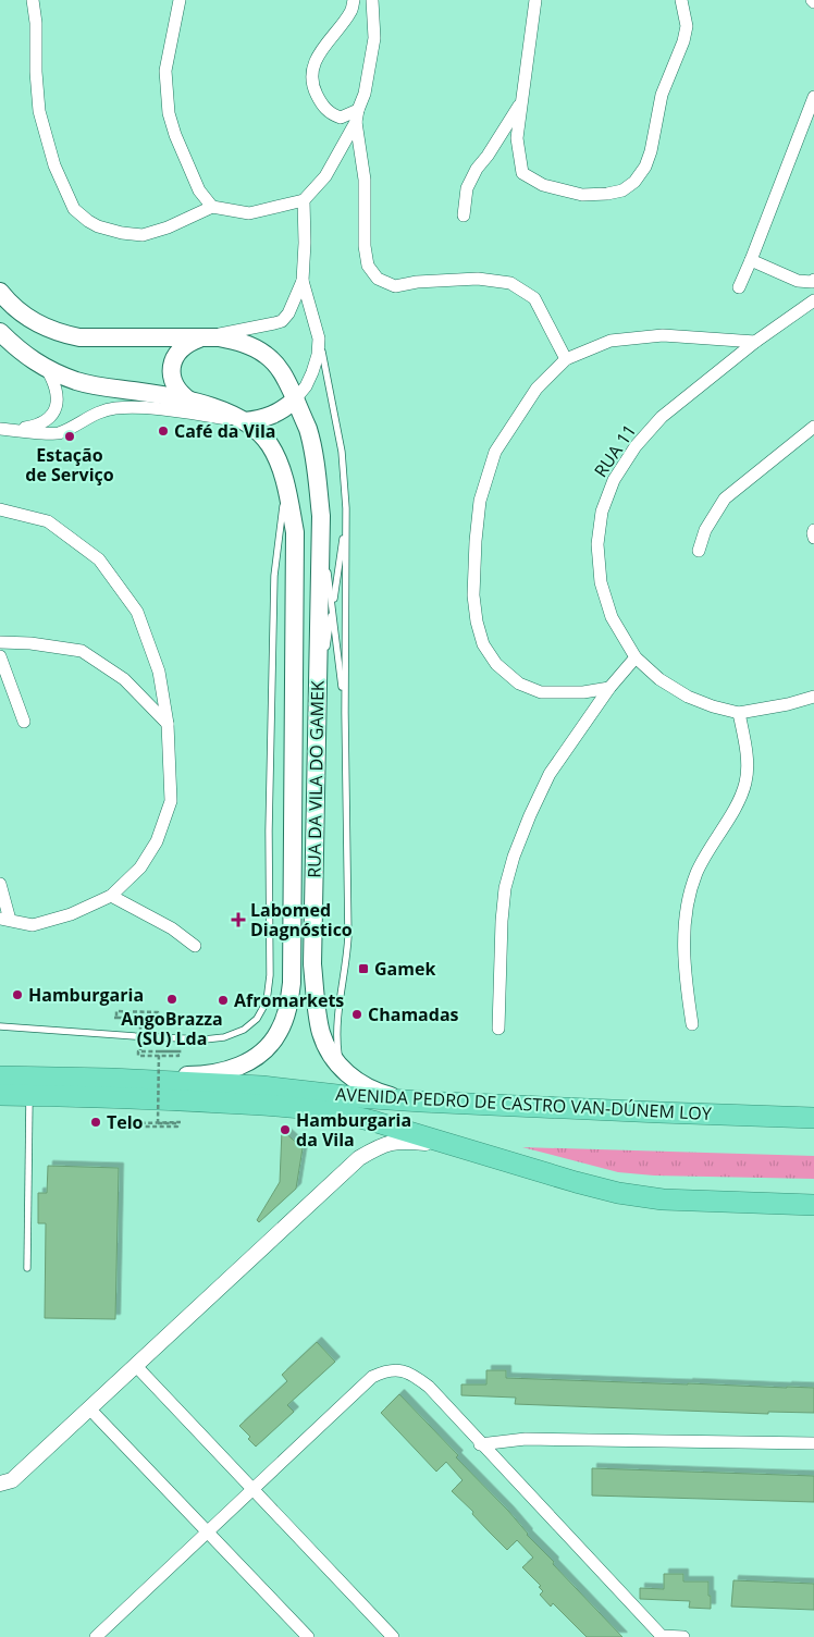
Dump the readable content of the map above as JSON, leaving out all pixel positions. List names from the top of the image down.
{
  "streets": {
    "highway": ["AVENIDA PEDRO DE CASTRO VAN-DÚNEM LOY"],
    "main road": ["RUA DA VILA DO GAMEK"],
    "street": ["RUA 11"]
  },
  "crossings": [
    ["RUA DA VILA DO GAMEK", "AVENIDA PEDRO DE CASTRO VAN-DÚNEM LOY"]
  ],
  "places": {
    "other": [
      "Café da Vila",
      "Estação de Serviço",
      "Hamburgaria",
      "AngoBrazza (SU) Lda",
      "Afromarkets",
      "Chamadas",
      "Telo",
      "Hamburgaria da Vila"
    ],
    "health": ["Labomed Diagnóstico"],
    "transit": ["Gamek"]
  }
}
